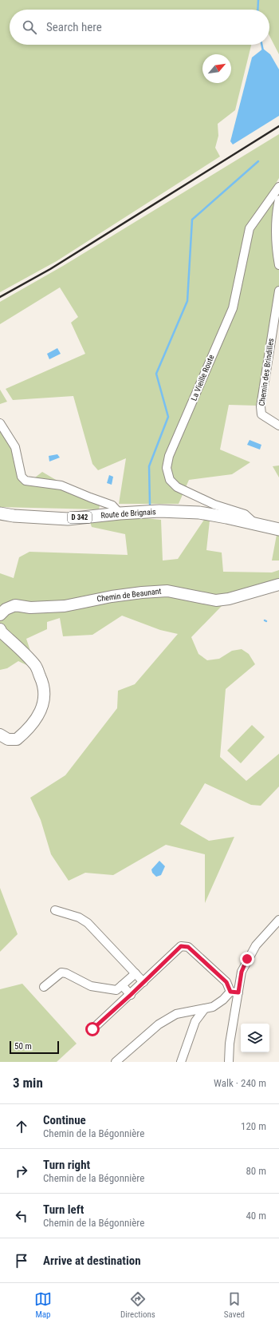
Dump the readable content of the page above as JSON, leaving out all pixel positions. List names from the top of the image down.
{
  "streets": {
    "main road": ["Route de Brignais", "D 342"],
    "street": ["Chemin des Brindilles", "La Vieille Route", "Chemin de Beaunant"]
  },
  "crossings": [
    ["La Vieille Route", "Route de Brignais"],
    ["La Vieille Route", "D 342"],
    ["Route de Brignais", "D 342"]
  ],
  "scale_bar": "50 m",
  "north": "top right",
  "page": {
    "search": "Search here",
    "scale": "50 m",
    "heading": ["3 min", "Walk · 240 m"],
    "list": [
      ["Continue", "Chemin de la Bégonnière", "120 m"],
      ["Turn right", "Chemin de la Bégonnière", "80 m"],
      ["Turn left", "Chemin de la Bégonnière", "40 m"],
      "Arrive at destination"
    ],
    "nav": ["Map", "Directions", "Saved"]
  }
}
